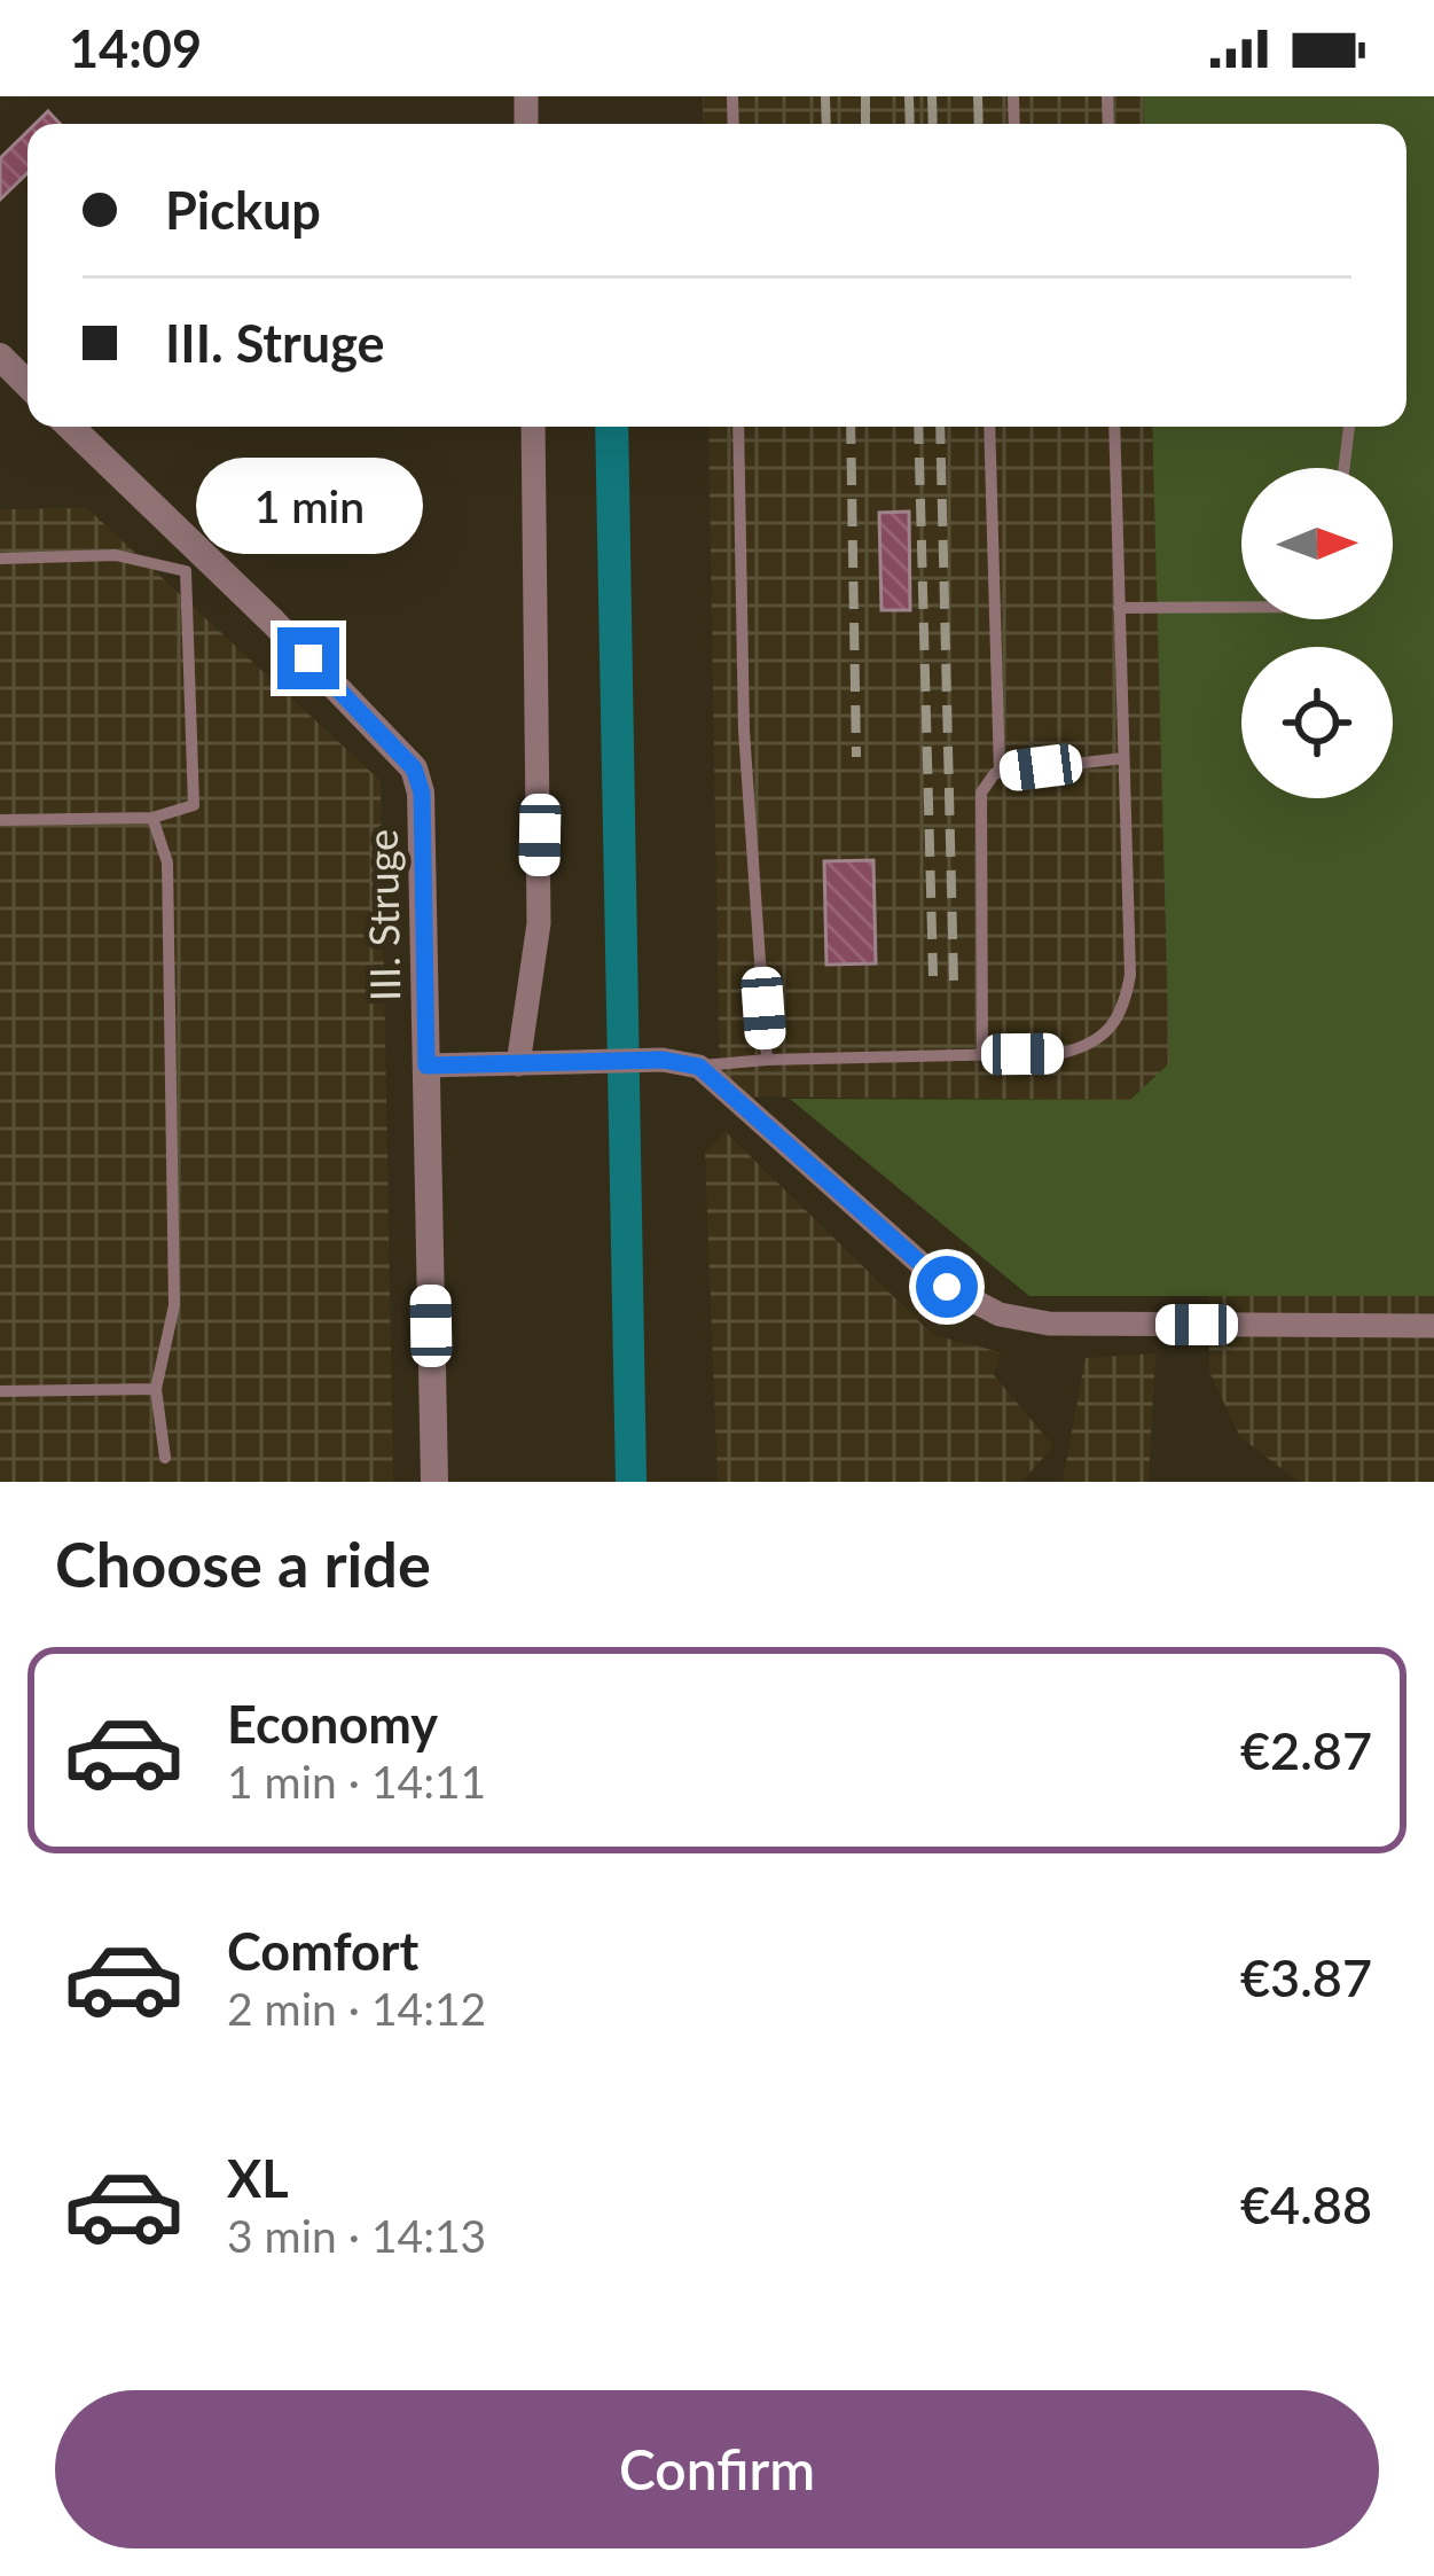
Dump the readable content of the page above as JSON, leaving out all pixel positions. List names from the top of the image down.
{
  "streets": {
    "street": ["III. Struge"]
  },
  "north": "right",
  "page": {
    "status": "14:09",
    "banner": ["Pickup", "III. Struge"],
    "bubble": "1 min",
    "heading": "Choose a ride",
    "list": [
      {
        "name": "Economy",
        "note": "1 min · 14:11",
        "value": "€2.87"
      },
      {
        "name": "Comfort",
        "note": "2 min · 14:12",
        "value": "€3.87"
      },
      {
        "name": "XL",
        "note": "3 min · 14:13",
        "value": "€4.88"
      }
    ],
    "buttons": "Confirm"
  }
}
